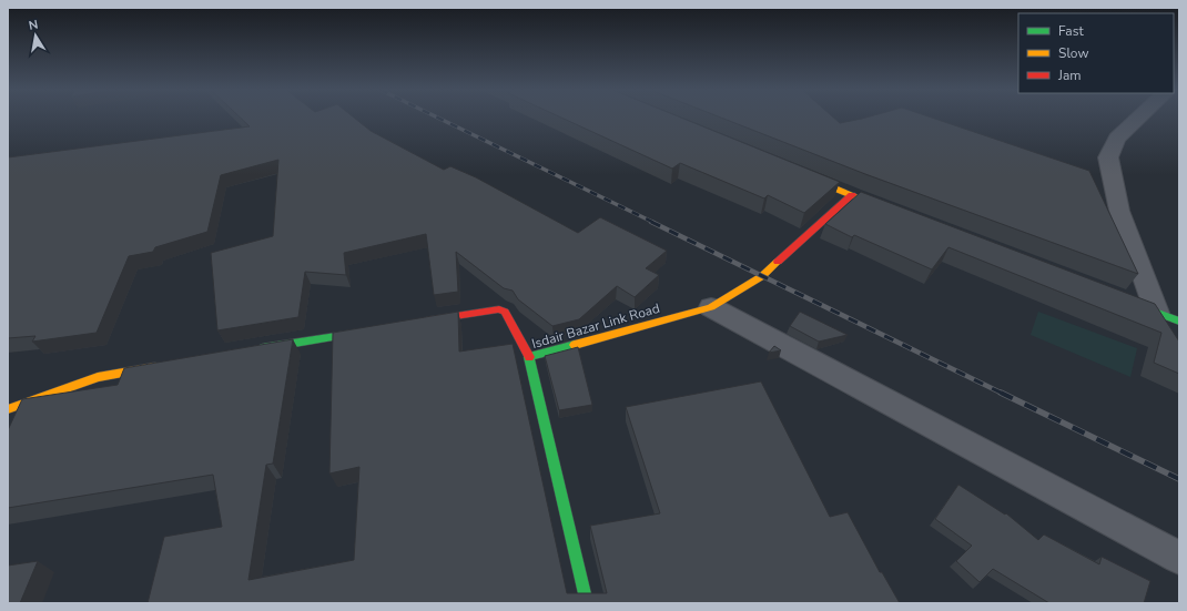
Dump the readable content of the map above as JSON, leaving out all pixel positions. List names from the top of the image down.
{
  "streets": {
    "street": ["Isdair Bazar Link Road"]
  },
  "legend": ["Fast", "Slow", "Jam"],
  "north": "top"
}
